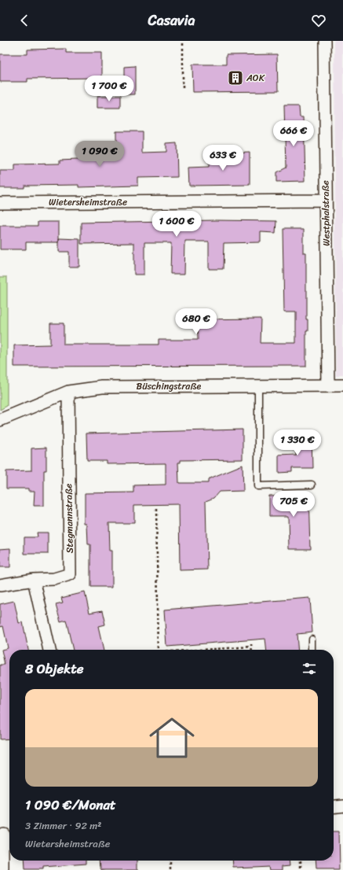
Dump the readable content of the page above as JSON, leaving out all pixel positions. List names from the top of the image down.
{
  "streets": {
    "street": [
      "Wietersheimstraße",
      "Westphalstraße",
      "Büschingstraße",
      "Stegmannstraße"
    ]
  },
  "crossings": [
    ["Wietersheimstraße", "Westphalstraße"],
    ["Westphalstraße", "Büschingstraße"],
    ["Büschingstraße", "Stegmannstraße"]
  ],
  "places": {
    "building": ["AOK"]
  },
  "page": {
    "header": "Casavia",
    "price": [
      "1 700 €",
      "666 €",
      "1 090 €",
      "633 €",
      "1 600 €",
      "680 €",
      "1 330 €",
      "705 €"
    ],
    "heading": "8 Objekte",
    "list": [
      {
        "name": "1 090 €/Monat",
        "note": "3 Zimmer · 92 m² · Wietersheimstraße"
      }
    ]
  }
}
